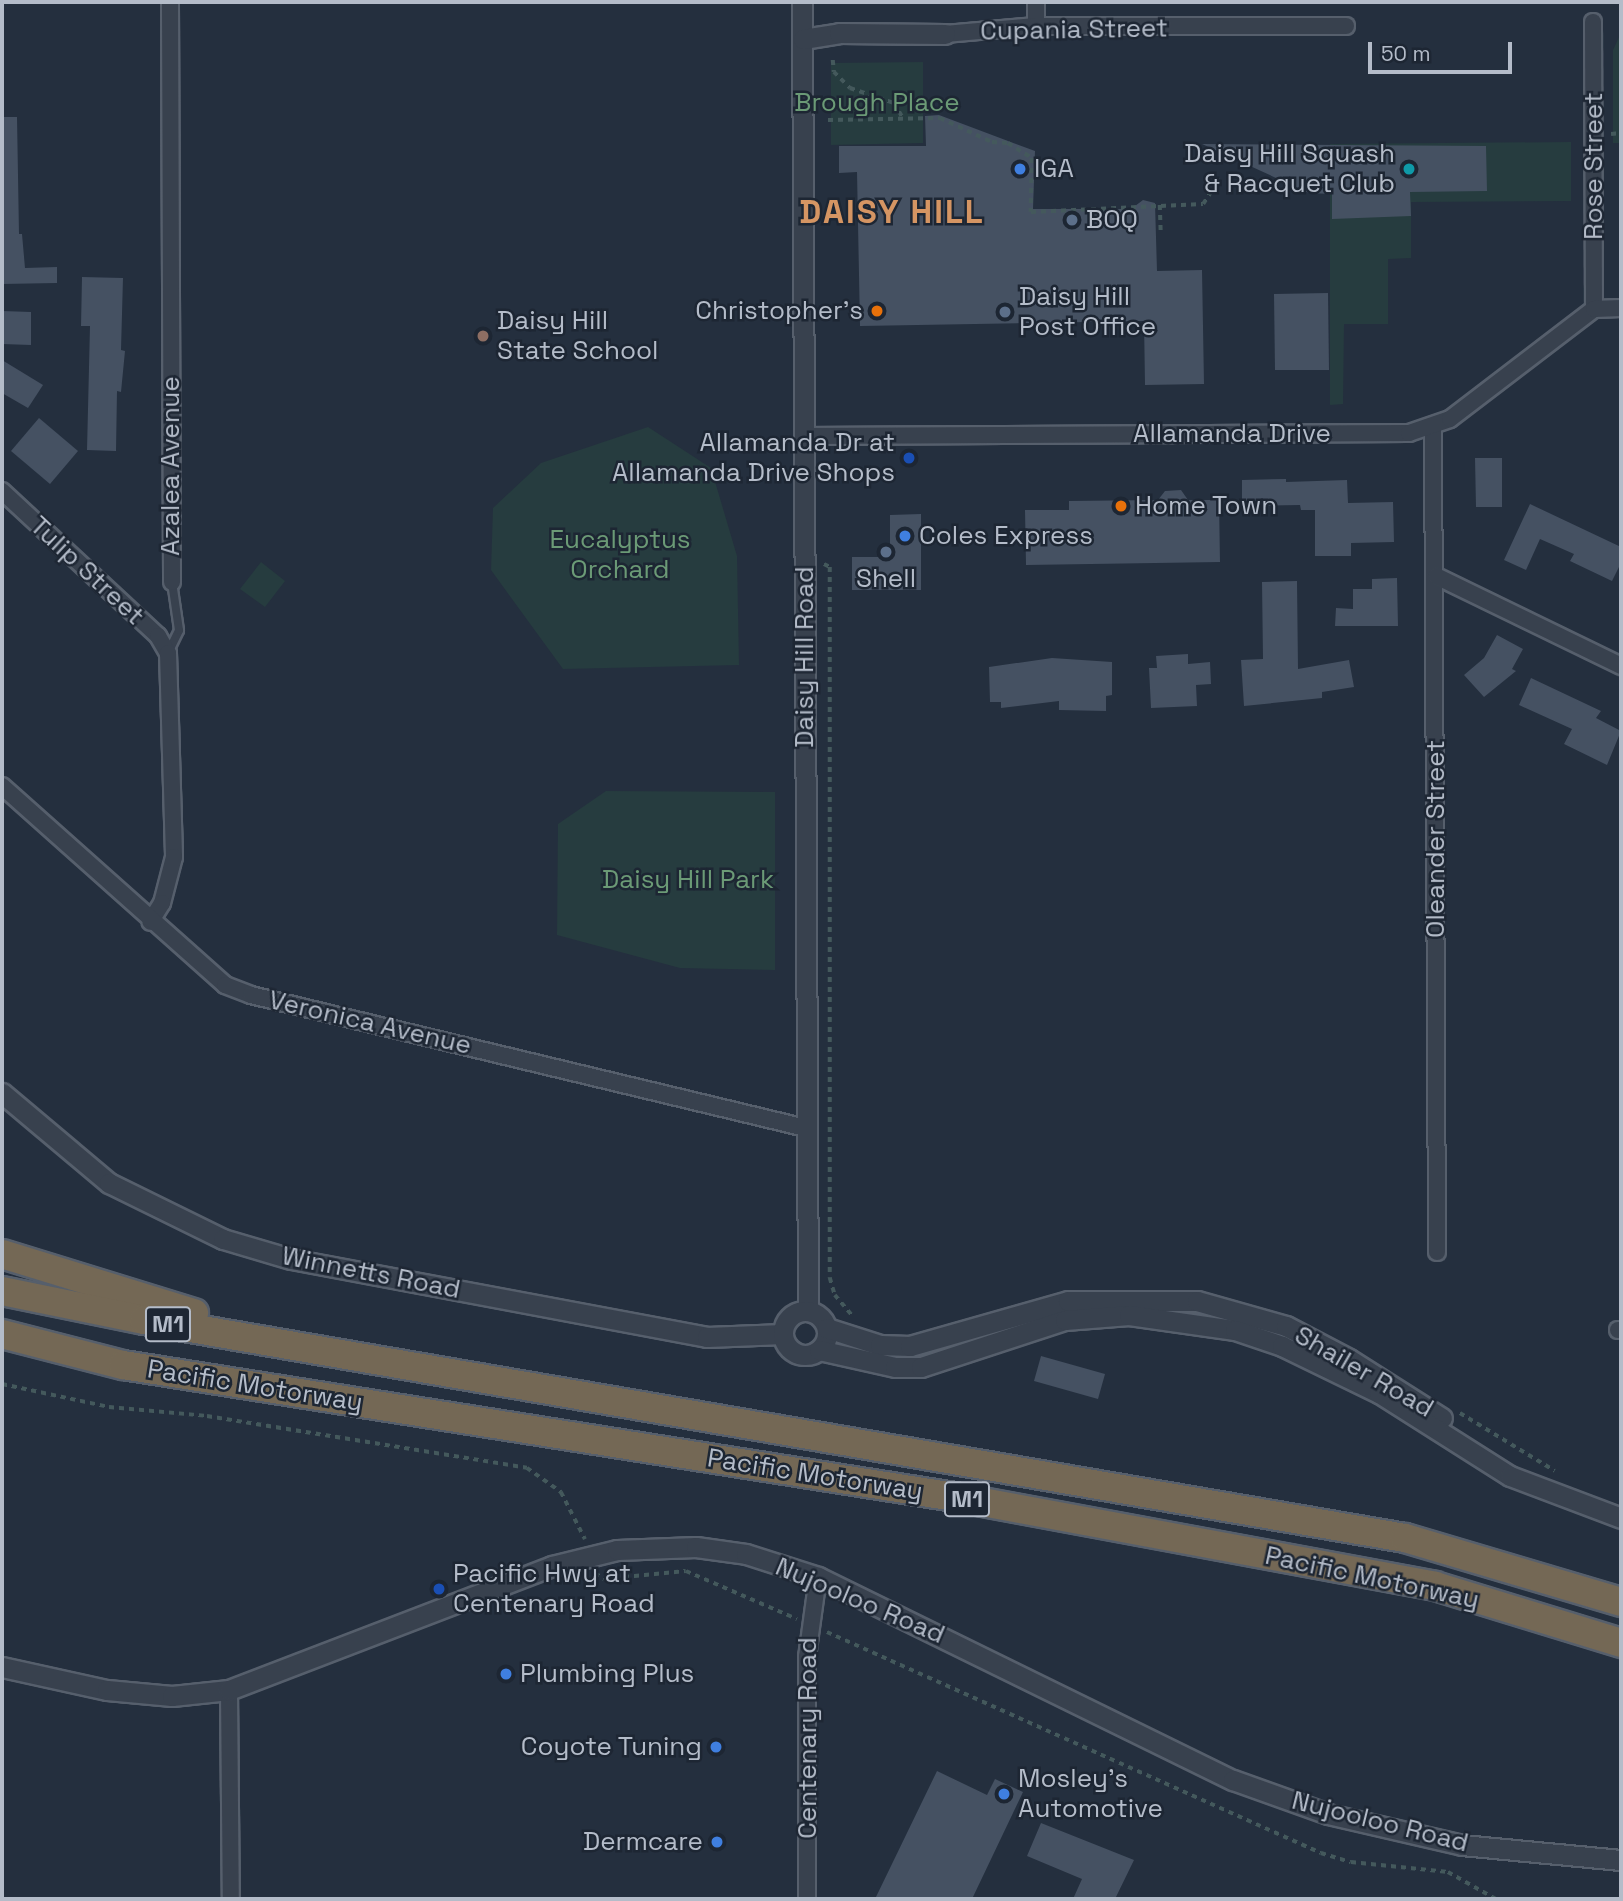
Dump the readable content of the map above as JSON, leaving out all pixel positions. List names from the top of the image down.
{
  "streets": {
    "highway": ["M1", "Pacific Motorway"],
    "street": [
      "Cupania Street",
      "Rose Street",
      "Allamanda Drive",
      "Azalea Avenue",
      "Tulip Street",
      "Daisy Hill Road",
      "Oleander Street",
      "Veronica Avenue",
      "Winnetts Road",
      "Shailer Road",
      "Nujooloo Road",
      "Centenary Road"
    ]
  },
  "crossings": [
    ["Cupania Street", "Daisy Hill Road"],
    ["Rose Street", "Allamanda Drive"],
    ["Allamanda Drive", "Daisy Hill Road"],
    ["Allamanda Drive", "Oleander Street"],
    ["Azalea Avenue", "Tulip Street"],
    ["Azalea Avenue", "Veronica Avenue"],
    ["Daisy Hill Road", "Veronica Avenue"],
    ["Daisy Hill Road", "Winnetts Road"],
    ["Daisy Hill Road", "Shailer Road"],
    ["Winnetts Road", "Shailer Road"],
    ["Nujooloo Road", "Centenary Road"]
  ],
  "districts": ["DAISY HILL"],
  "parks": ["Brough Place", "Eucalyptus Orchard", "Daisy Hill Park"],
  "places": [
    "IGA",
    "Daisy Hill Squash & Racquet Club",
    "BOQ",
    "Christopher's",
    "Daisy Hill Post Office",
    "Daisy Hill State School",
    "Allamanda Dr at Allamanda Drive Shops",
    "Home Town",
    "Coles Express",
    "Shell",
    "Pacific Hwy at Centenary Road",
    "Plumbing Plus",
    "Coyote Tuning",
    "Mosley's Automotive",
    "Dermcare"
  ],
  "scale_bar": "50 m"
}
